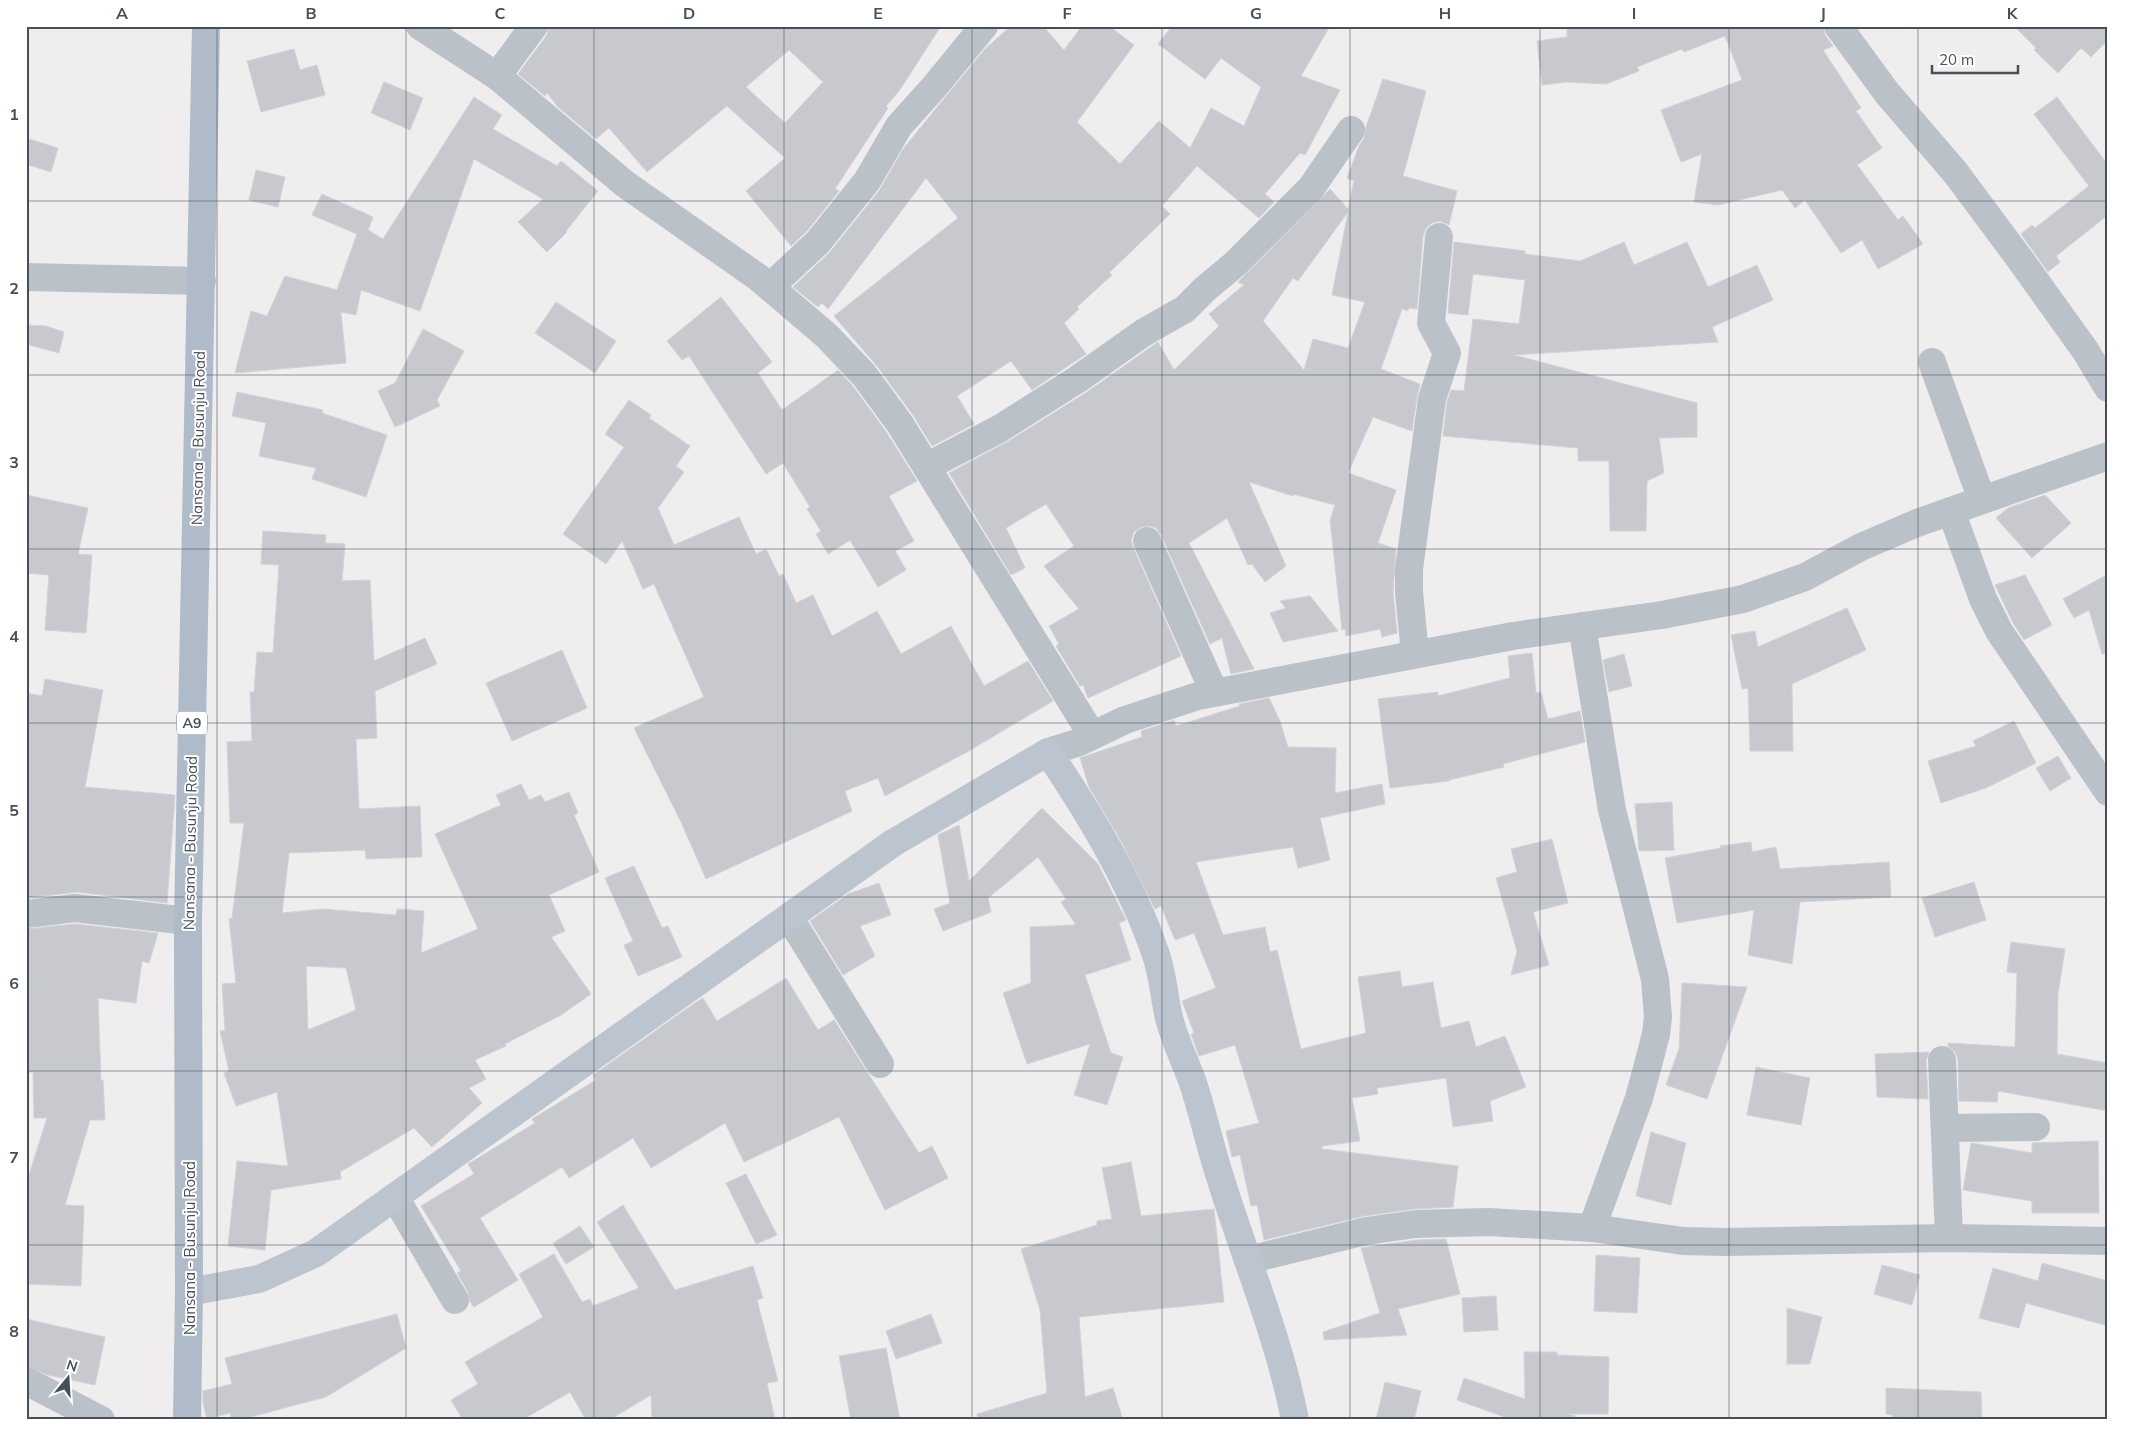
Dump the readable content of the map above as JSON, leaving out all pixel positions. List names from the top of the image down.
{
  "streets": {
    "main road": ["Nansana - Busunju Road", "A9"]
  },
  "scale_bar": "20 m",
  "north": "top",
  "grid": {
    "columns": [
      "A",
      "B",
      "C",
      "D",
      "E",
      "F",
      "G",
      "H",
      "I",
      "J",
      "K"
    ],
    "rows": [
      "1",
      "2",
      "3",
      "4",
      "5",
      "6",
      "7",
      "8"
    ]
  }
}
